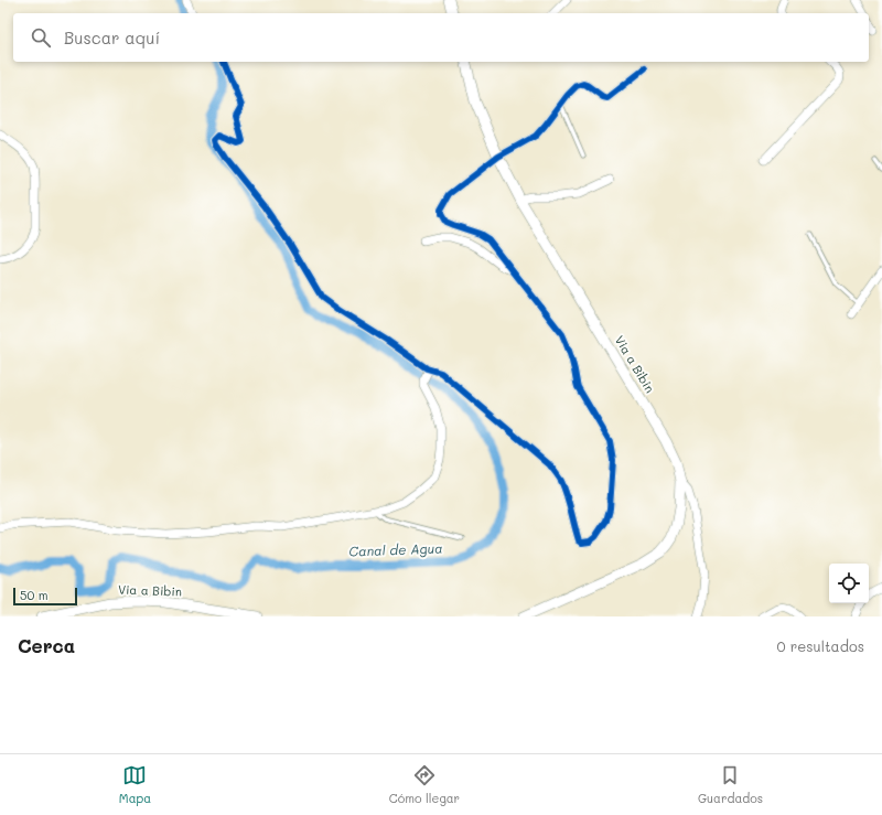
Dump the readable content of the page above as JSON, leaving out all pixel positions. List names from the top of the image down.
{
  "streets": {
    "street": ["Via a Bibin"]
  },
  "water": ["Canal de Agua"],
  "scale_bar": "50 m",
  "page": {
    "search": "Buscar aquí",
    "scale": "50 m",
    "heading": ["Cerca", "0 resultados"],
    "nav": ["Mapa", "Cómo llegar", "Guardados"]
  }
}
